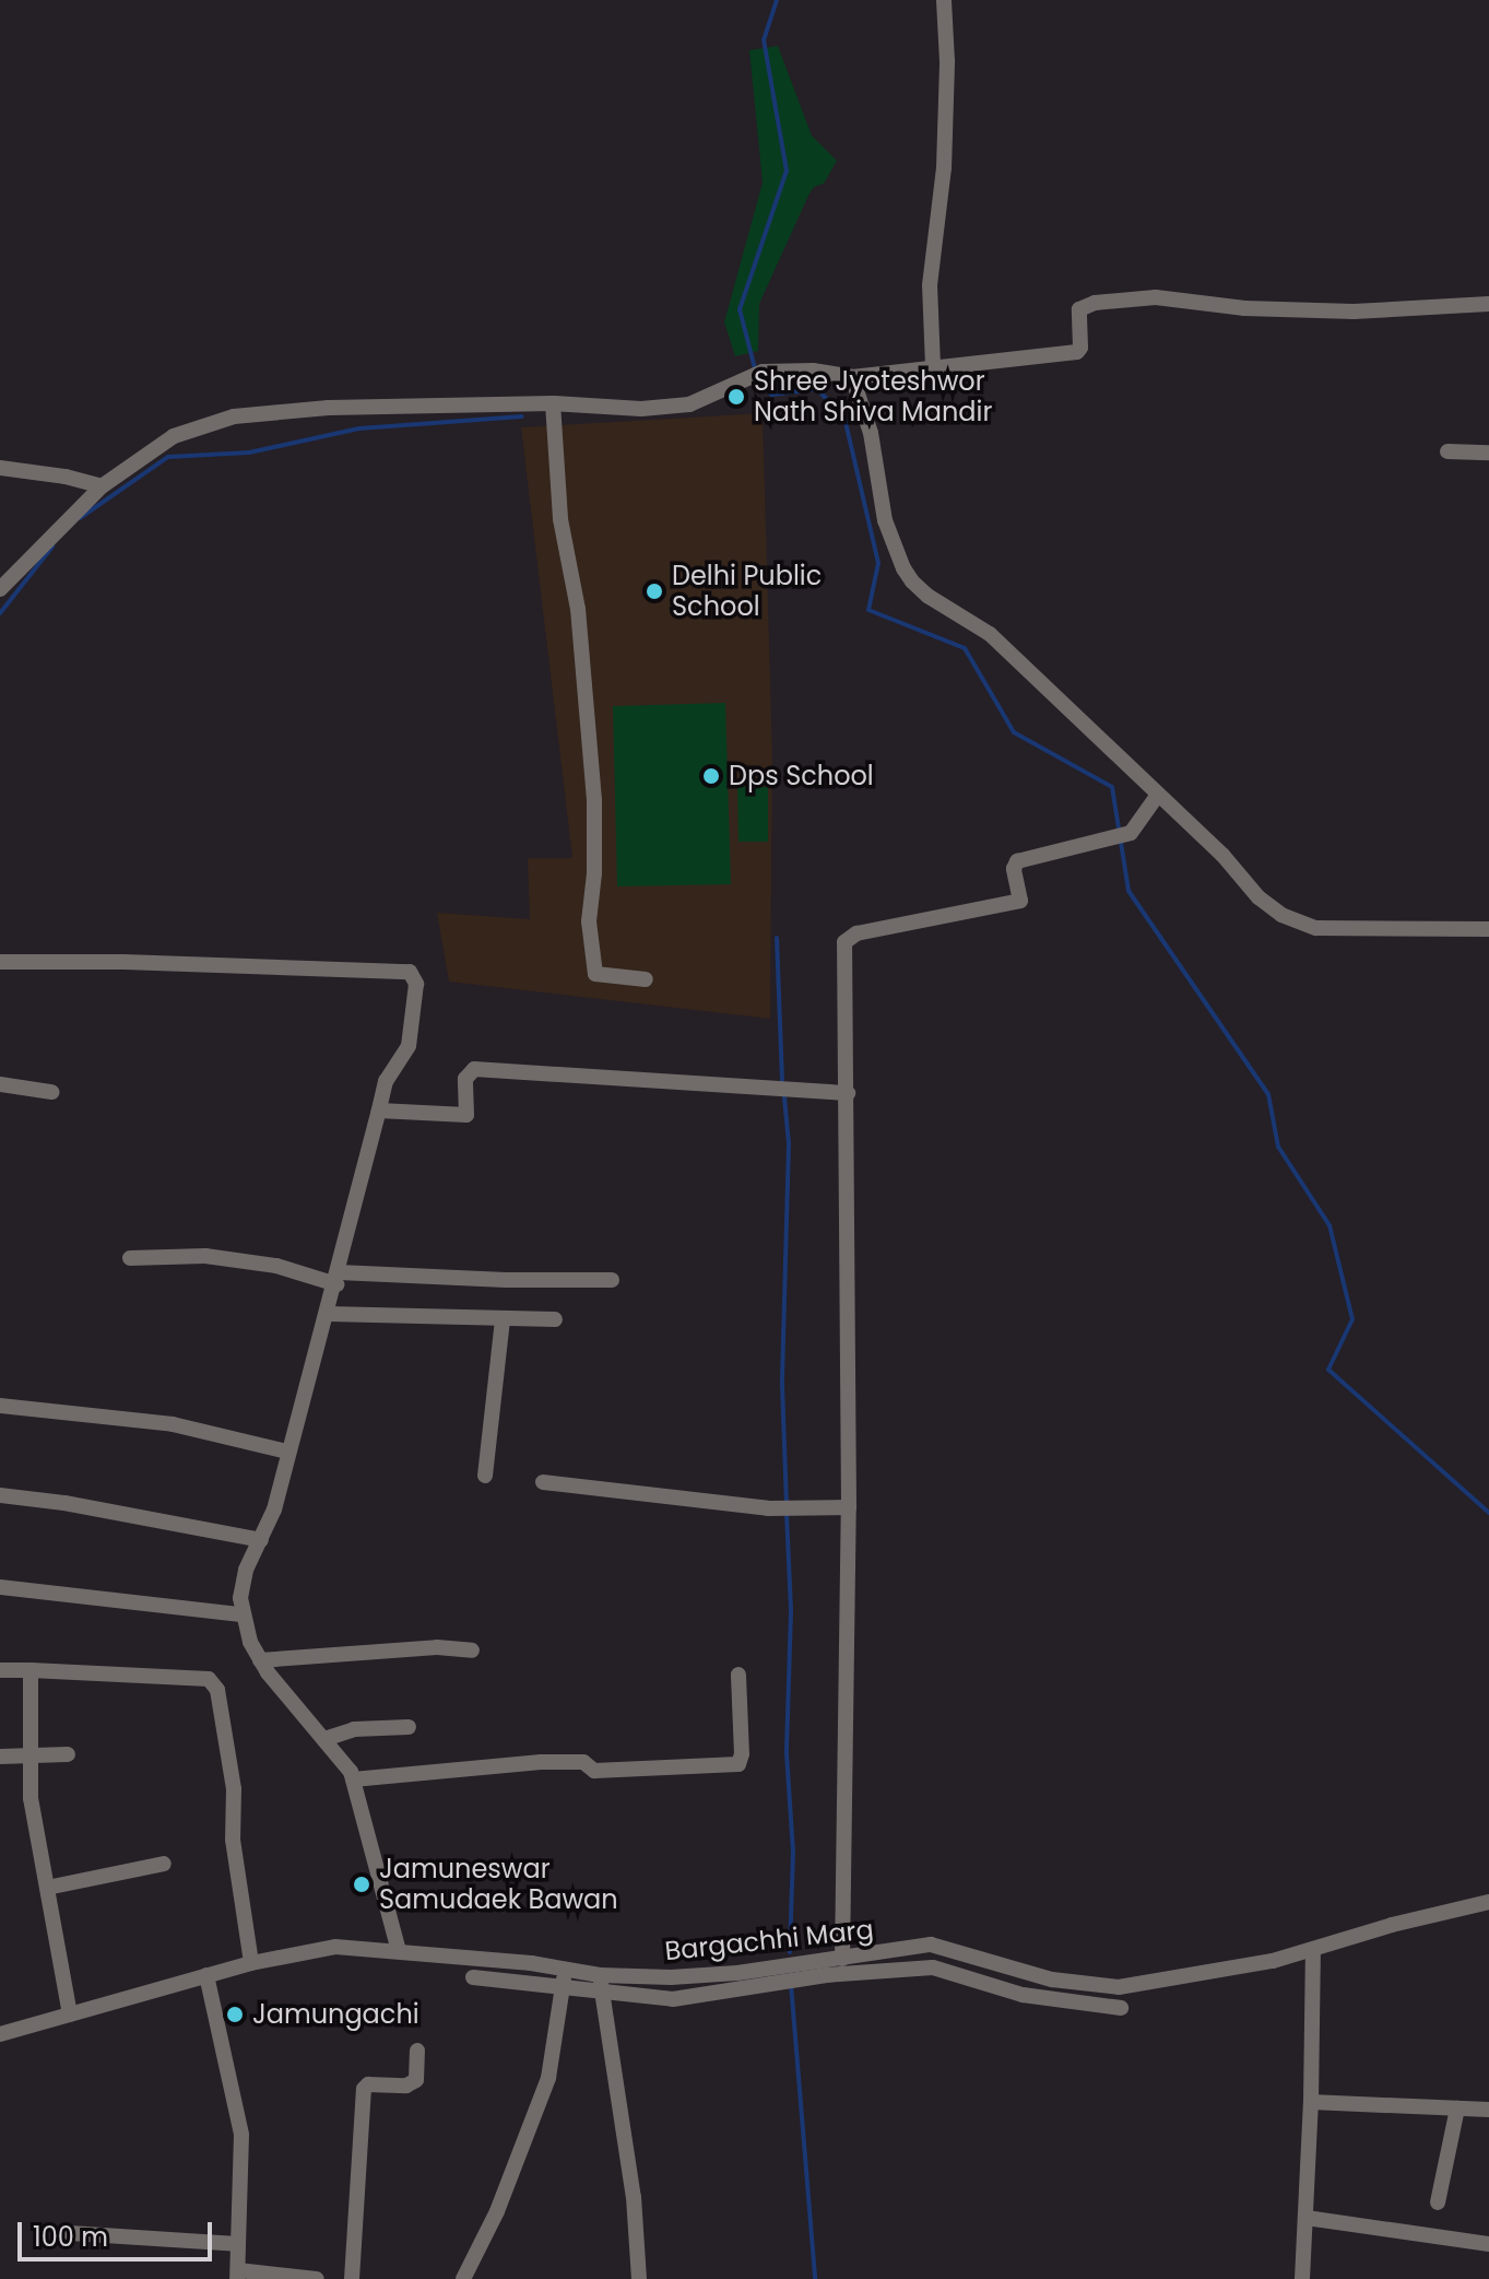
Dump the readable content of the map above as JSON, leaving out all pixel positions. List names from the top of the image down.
{
  "streets": {
    "street": ["Bargachhi Marg"]
  },
  "places": [
    "Shree Jyoteshwor Nath Shiva Mandir",
    "Delhi Public School",
    "Dps School",
    "Jamuneswar Samudaek Bawan",
    "Jamungachi"
  ],
  "scale_bar": "100 m"
}
